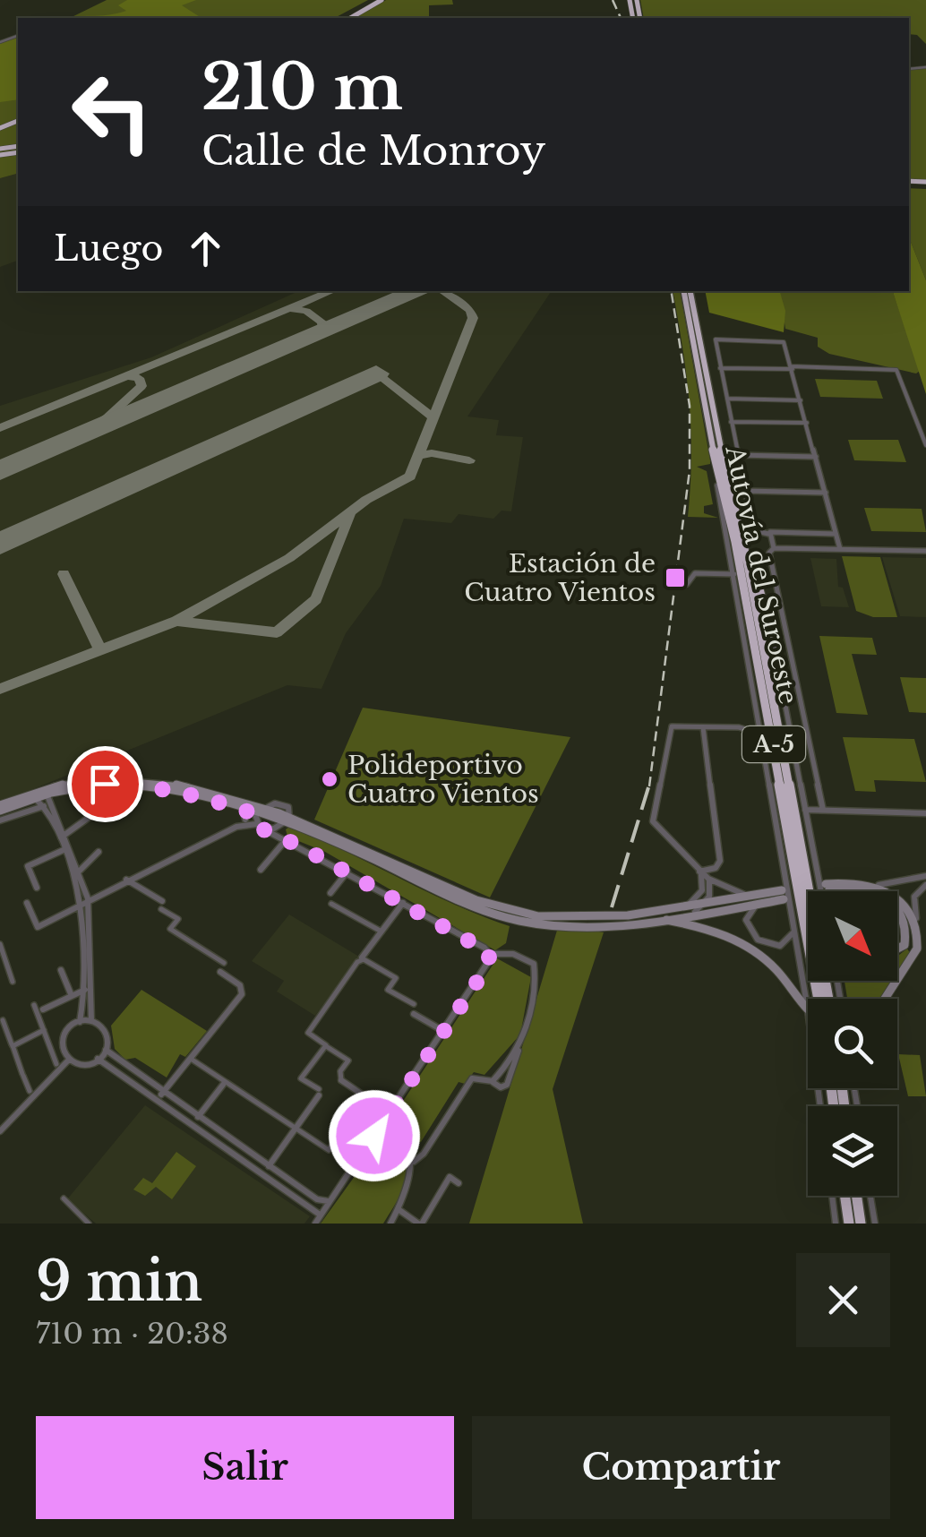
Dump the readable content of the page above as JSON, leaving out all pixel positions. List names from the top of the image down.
{
  "streets": {
    "highway": ["Autovía del Suroeste", "A-5"]
  },
  "places": {
    "transit": ["Estación de Cuatro Vientos"],
    "other": ["Polideportivo Cuatro Vientos"]
  },
  "north": "bottom right",
  "page": {
    "turn": ["210 m", "Calle de Monroy"],
    "then": "Luego",
    "heading": ["9 min", "710 m · 20:38"],
    "buttons": ["Salir", "Compartir"]
  }
}
